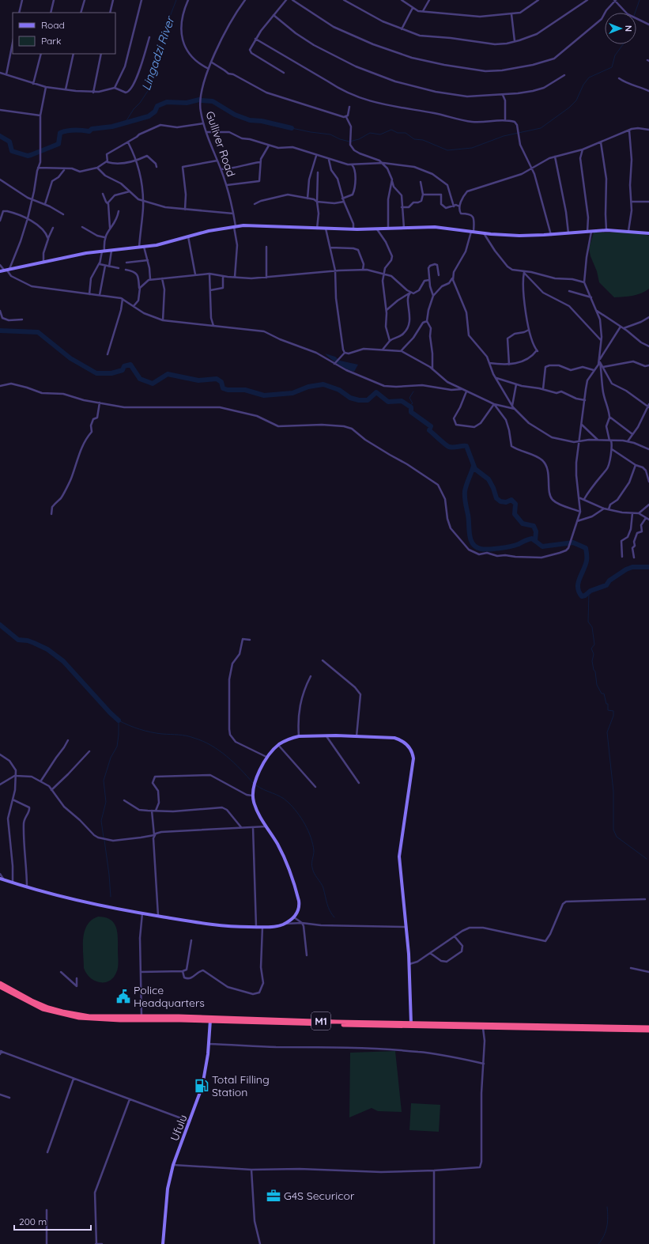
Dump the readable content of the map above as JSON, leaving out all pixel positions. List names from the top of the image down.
{
  "streets": {
    "highway": ["M1"],
    "street": ["Gulliver Road", "Ufulu"]
  },
  "crossings": [
    ["M1", "Ufulu"]
  ],
  "water": ["Lingadzi River"],
  "places": {
    "public building": ["Police Headquarters"],
    "fuel station": ["Total Filling Station"],
    "office": ["G4S Securicor"]
  },
  "legend": ["Road", "Park"],
  "scale_bar": "200 m",
  "north": "right"
}
